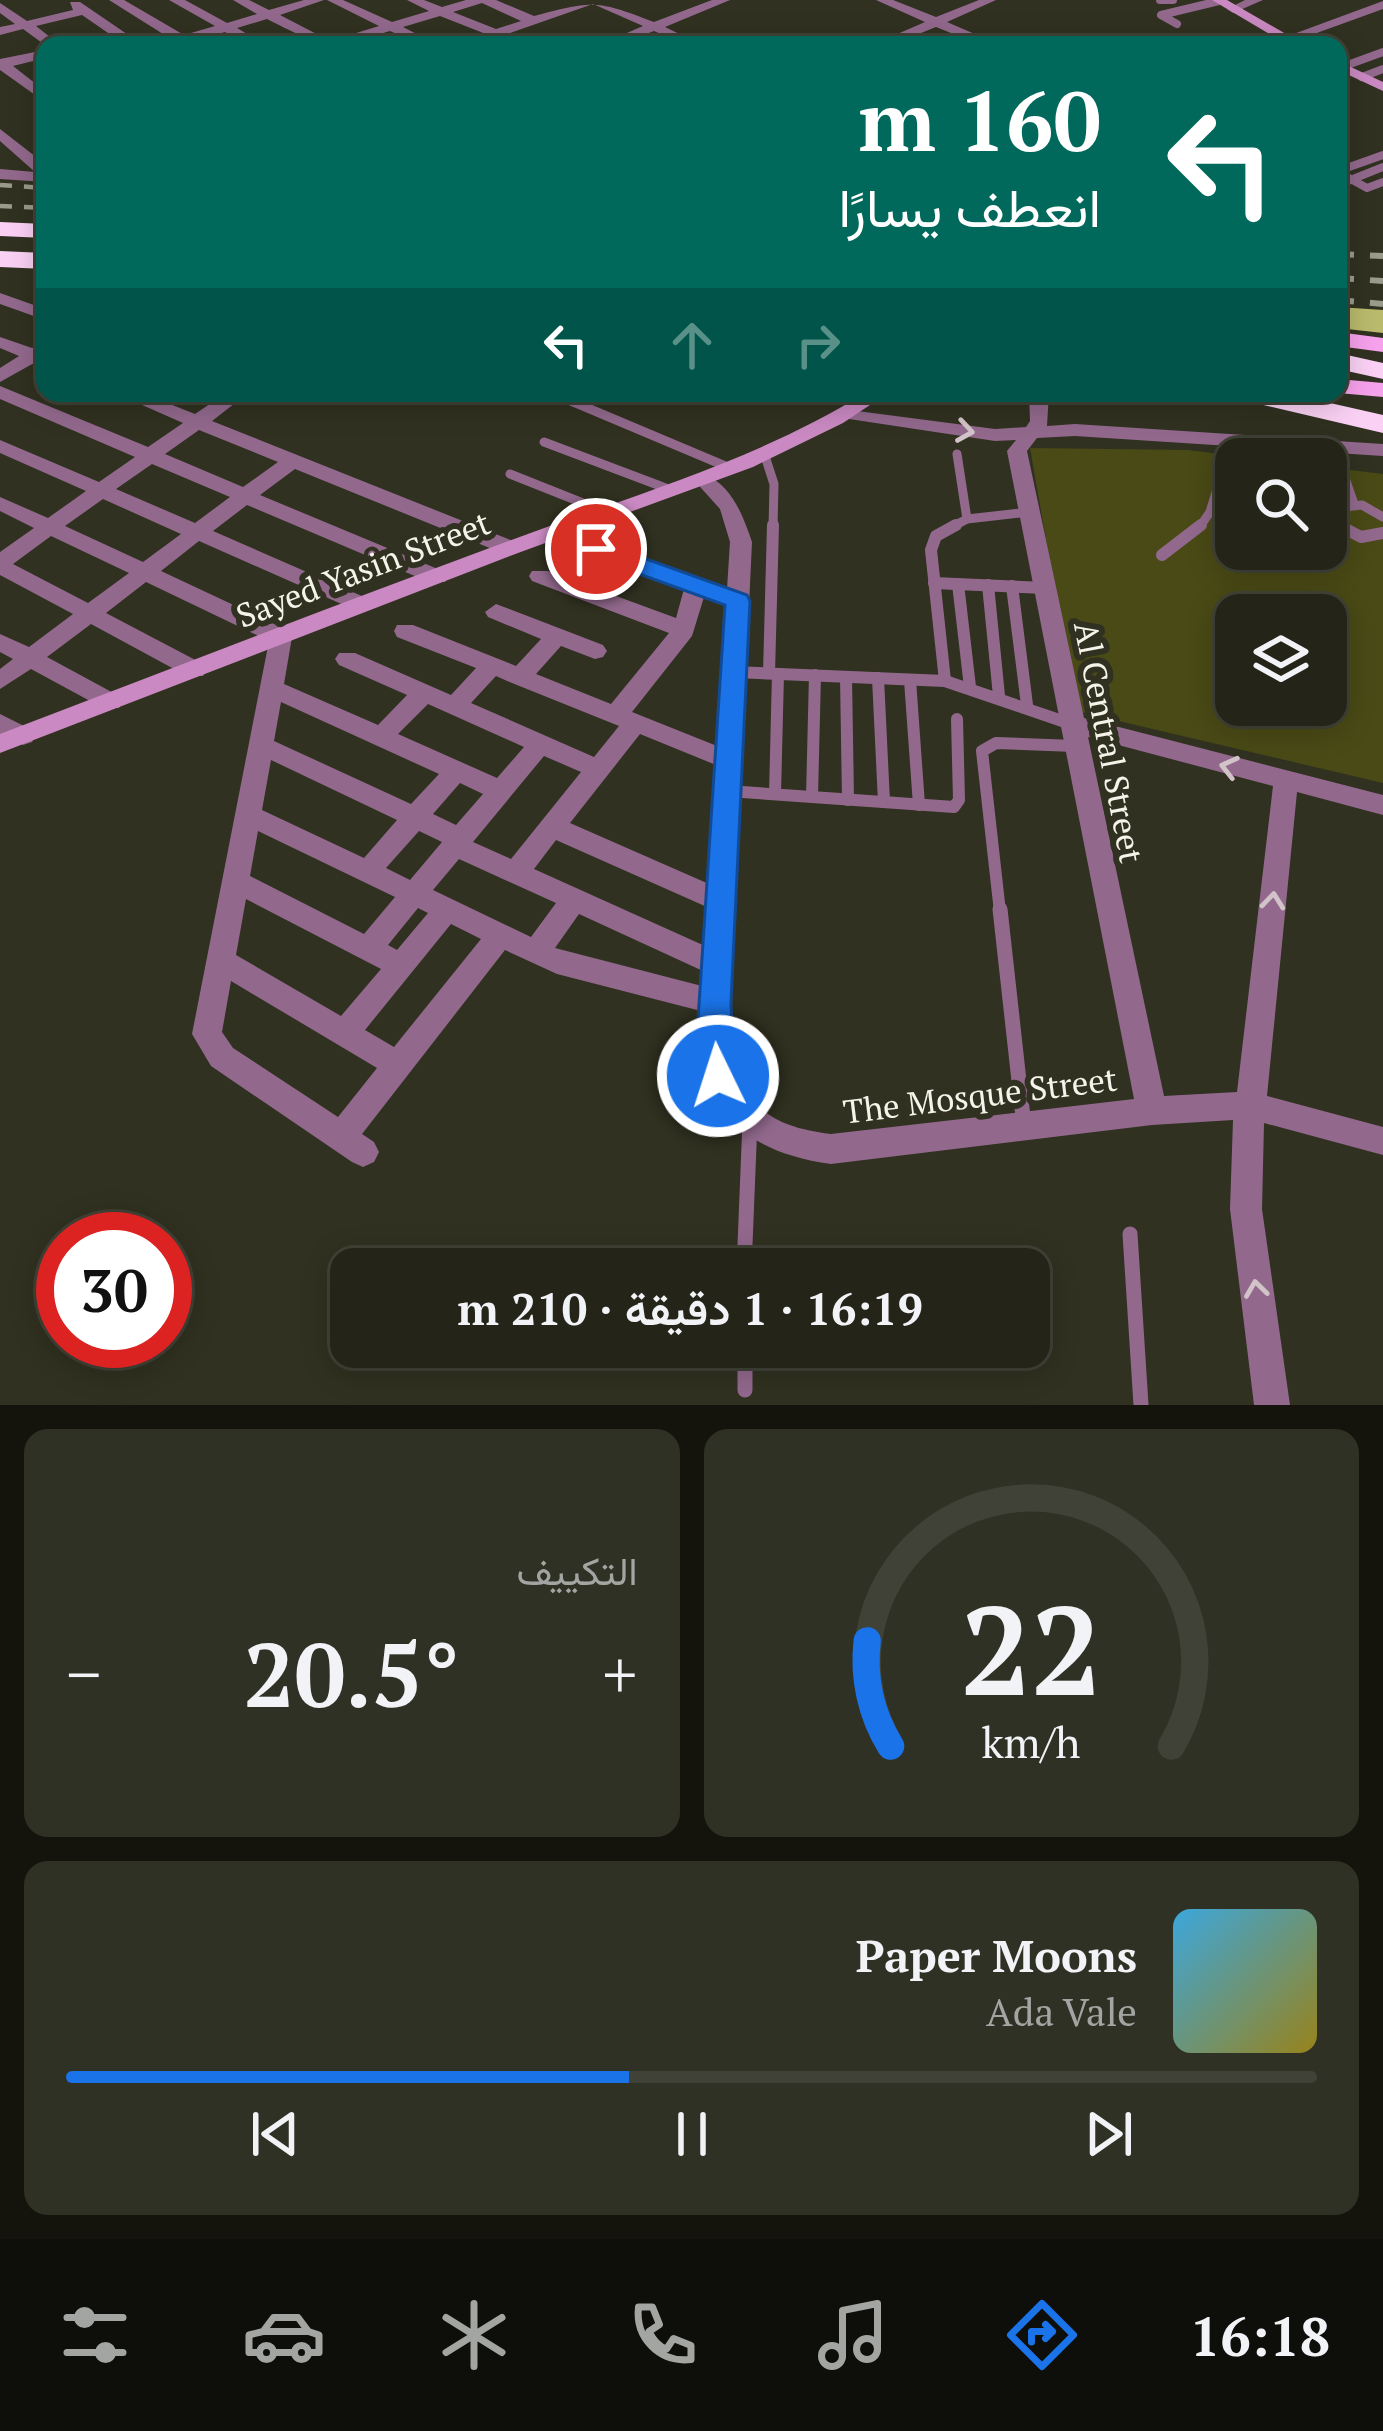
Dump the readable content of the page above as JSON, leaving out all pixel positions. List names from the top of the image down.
{
  "streets": {
    "street": ["Sayed Yasin Street", "Al Central Street", "The Mosque Street"]
  },
  "crossings": [
    ["Al Central Street", "The Mosque Street"]
  ],
  "page": {
    "turn": ["160 m", "انعطف يسارًا"],
    "limit": "30",
    "trip": "16:19 · 1 دقيقة · 210 m",
    "tile": "التكييف",
    "heat": ["−", "20.5°", "+"],
    "song": ["Paper Moons", "Ada Vale"],
    "tabs": "16:18",
    "gauge": ["22", "km/h"]
  }
}
